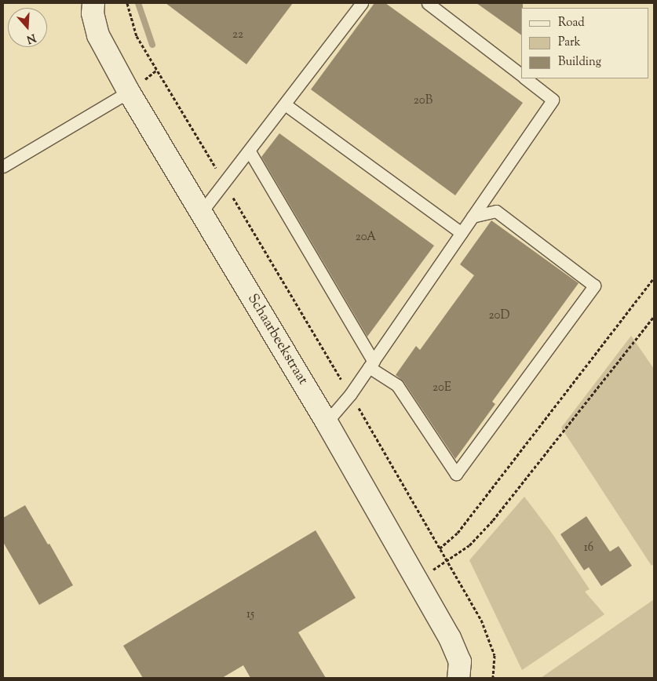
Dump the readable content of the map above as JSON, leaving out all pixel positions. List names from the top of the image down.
{
  "streets": {
    "street": ["Schaarbeekstraat"]
  },
  "house_numbers": [
    "22",
    "20B",
    "20A",
    "20D",
    "20E",
    "16",
    "15"
  ],
  "legend": ["Road", "Park", "Building"],
  "north": "bottom"
}
